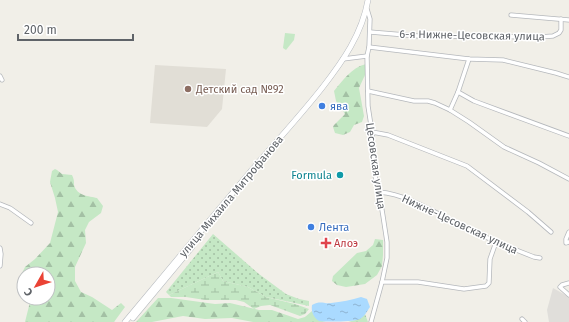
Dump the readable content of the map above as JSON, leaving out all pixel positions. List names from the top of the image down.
{
  "streets": {
    "main road": ["улица Михаила Митрофанова"],
    "street": ["6-я Нижне-Цесовская улица", "Цесовская улица", "Нижне-Цесовская улица"]
  },
  "crossings": [
    ["6-я Нижне-Цесовская улица", "Цесовская улица"],
    ["Цесовская улица", "улица Михаила Митрофанова"],
    ["Цесовская улица", "Нижне-Цесовская улица"]
  ],
  "places": {
    "other": [
      "Детский сад №92",
      "ява",
      "Formula",
      "Лента"
    ],
    "health": ["Алоэ"]
  },
  "scale_bar": "200 m",
  "north": "bottom left"
}
